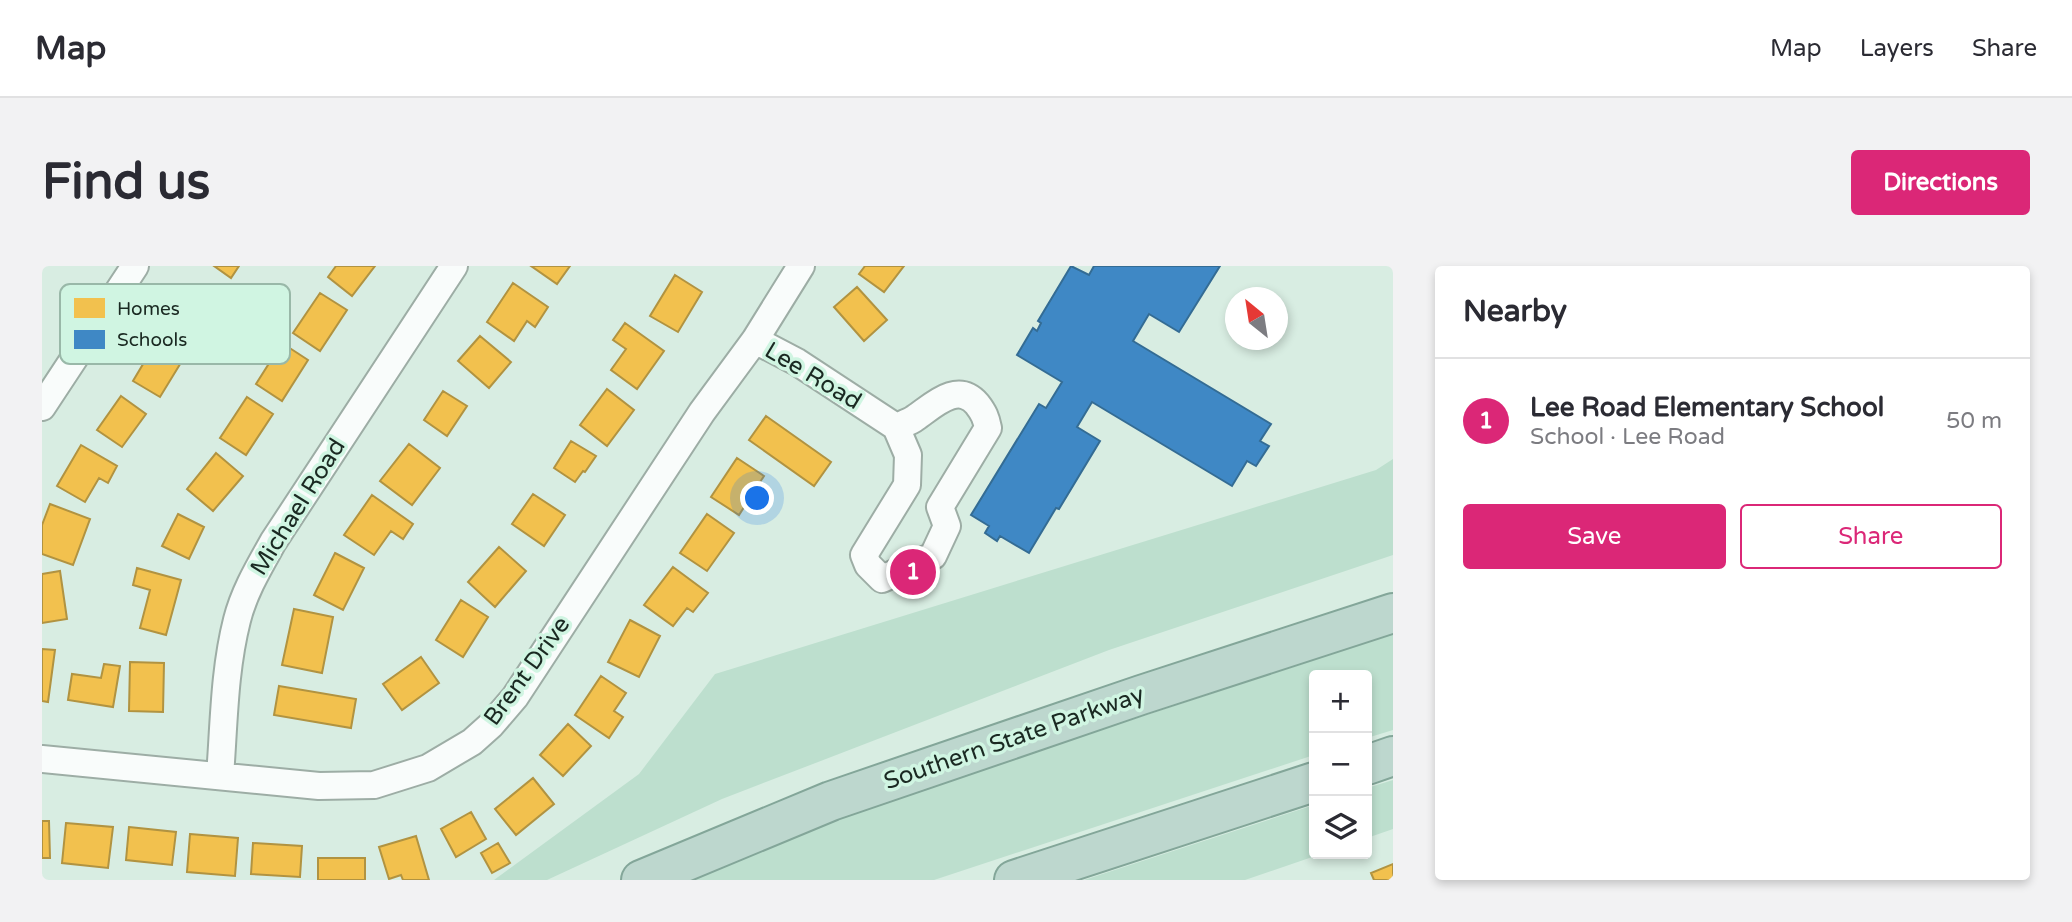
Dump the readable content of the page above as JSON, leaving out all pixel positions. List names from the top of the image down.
{
  "streets": {
    "highway": ["Southern State Parkway"],
    "street": ["Lee Road", "Michael Road", "Brent Drive"]
  },
  "crossings": [
    ["Lee Road", "Brent Drive"],
    ["Michael Road", "Brent Drive"]
  ],
  "legend": ["Homes", "Schools"],
  "north": "top left",
  "page": {
    "header": "Map",
    "nav": ["Map", "Layers", "Share"],
    "buttons": [
      "Directions",
      ["Save", "Share"]
    ],
    "title": "Find us",
    "heading": "Nearby",
    "list": [
      {
        "mark": "1",
        "name": "Lee Road Elementary School",
        "note": "School · Lee Road",
        "value": "50 m"
      }
    ],
    "pins": "1",
    "map_buttons": ["+", "−"]
  }
}
